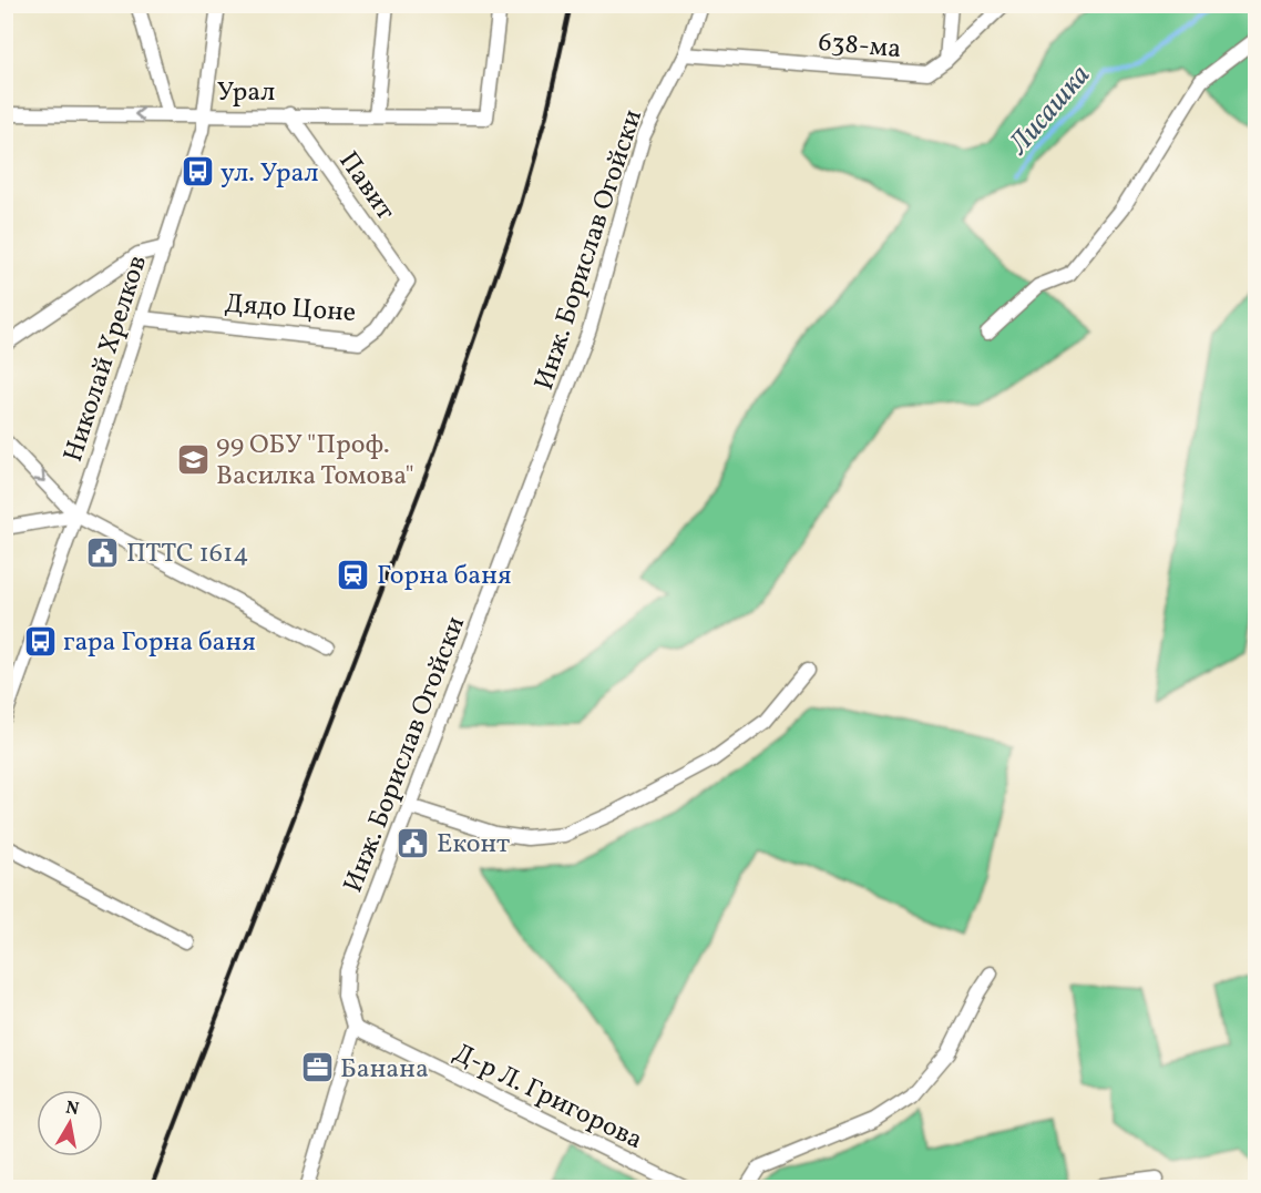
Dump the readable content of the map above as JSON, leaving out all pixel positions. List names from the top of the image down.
{
  "streets": {
    "street": [
      "638-ма",
      "Урал",
      "Павит",
      "Инж. Борислав Огойски",
      "Дядо Цоне",
      "Николай Хрелков",
      "Д-р Л. Григорова"
    ]
  },
  "crossings": [
    ["638-ма", "Инж. Борислав Огойски"],
    ["Урал", "Павит"],
    ["Урал", "Николай Хрелков"],
    ["Павит", "Дядо Цоне"],
    ["Инж. Борислав Огойски", "Д-р Л. Григорова"],
    ["Дядо Цоне", "Николай Хрелков"]
  ],
  "water": ["Лисашка"],
  "places": {
    "bus stop": ["ул. Урал", "гара Горна баня"],
    "school or university": ["99 ОБУ \"Проф. Василка Томова\""],
    "public building": ["ПТТС 1614", "Еконт"],
    "station": ["Горна баня"],
    "office": ["Банана"]
  },
  "north": "top"
}
